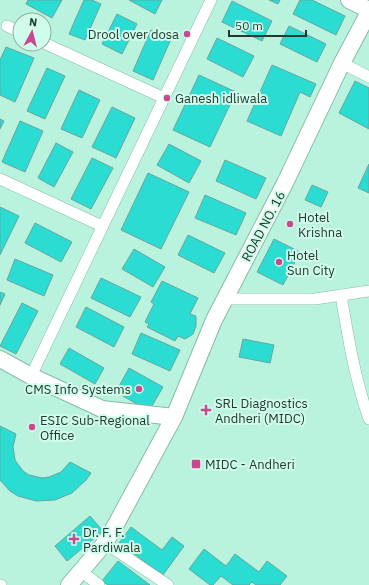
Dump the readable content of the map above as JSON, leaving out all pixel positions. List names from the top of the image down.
{
  "streets": {
    "street": ["ROAD NO. 16"]
  },
  "places": {
    "other": [
      "Drool over dosa",
      "Ganesh idliwala",
      "Hotel Krishna",
      "Hotel Sun City",
      "CMS Info Systems",
      "ESIC Sub-Regional Office"
    ],
    "health": ["SRL Diagnostics Andheri (MIDC)", "Dr. F. F. Pardiwala"],
    "transit": ["MIDC - Andheri"]
  },
  "scale_bar": "50 m",
  "north": "top"
}
